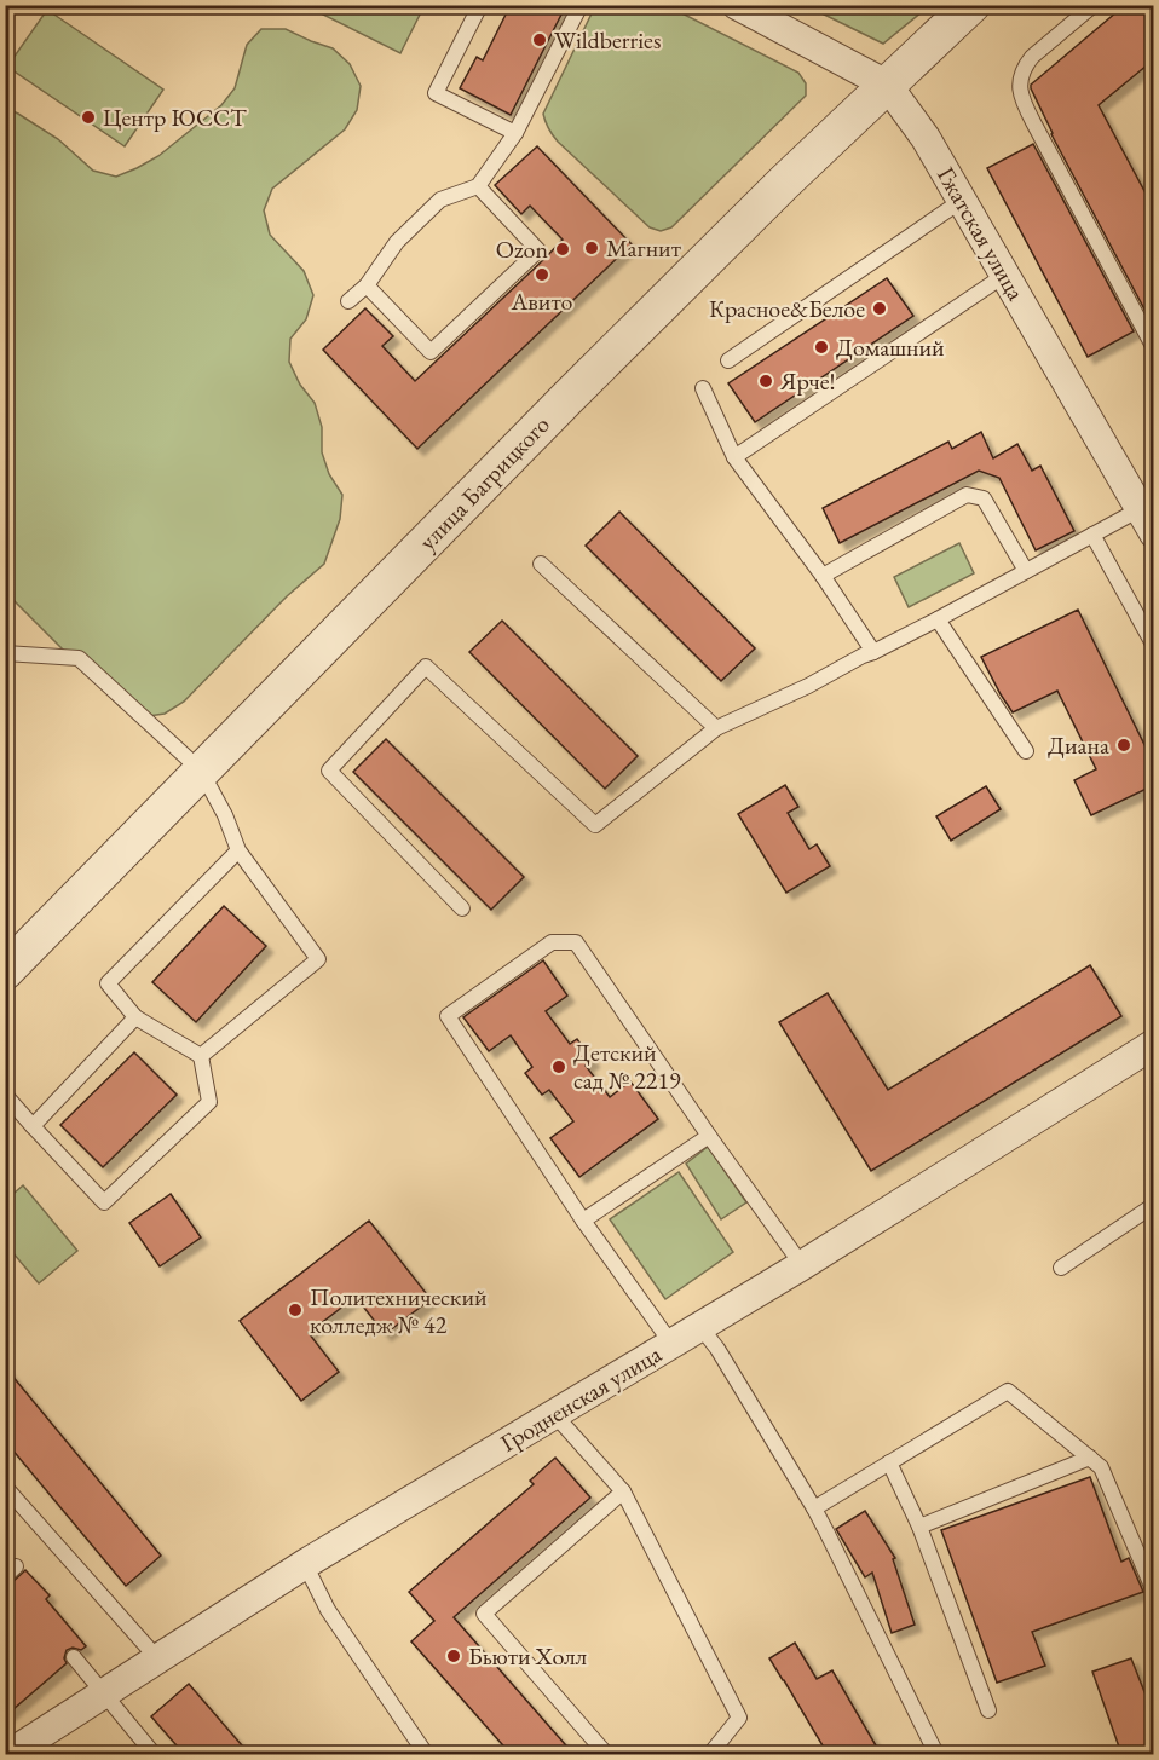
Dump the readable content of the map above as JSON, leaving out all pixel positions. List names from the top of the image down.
{
  "streets": {
    "street": ["Гжатская улица", "улица Багрицкого", "Гродненская улица"]
  },
  "crossings": [
    ["Гжатская улица", "улица Багрицкого"]
  ],
  "places": [
    "Wildberries",
    "Центр ЮССТ",
    "Магнит",
    "Ozon",
    "Авито",
    "Красное&Белое",
    "Домашний",
    "Ярче!",
    "Диана",
    "Детский сад № 2219",
    "Политехнический колледж № 42",
    "Бьюти Холл"
  ]
}
